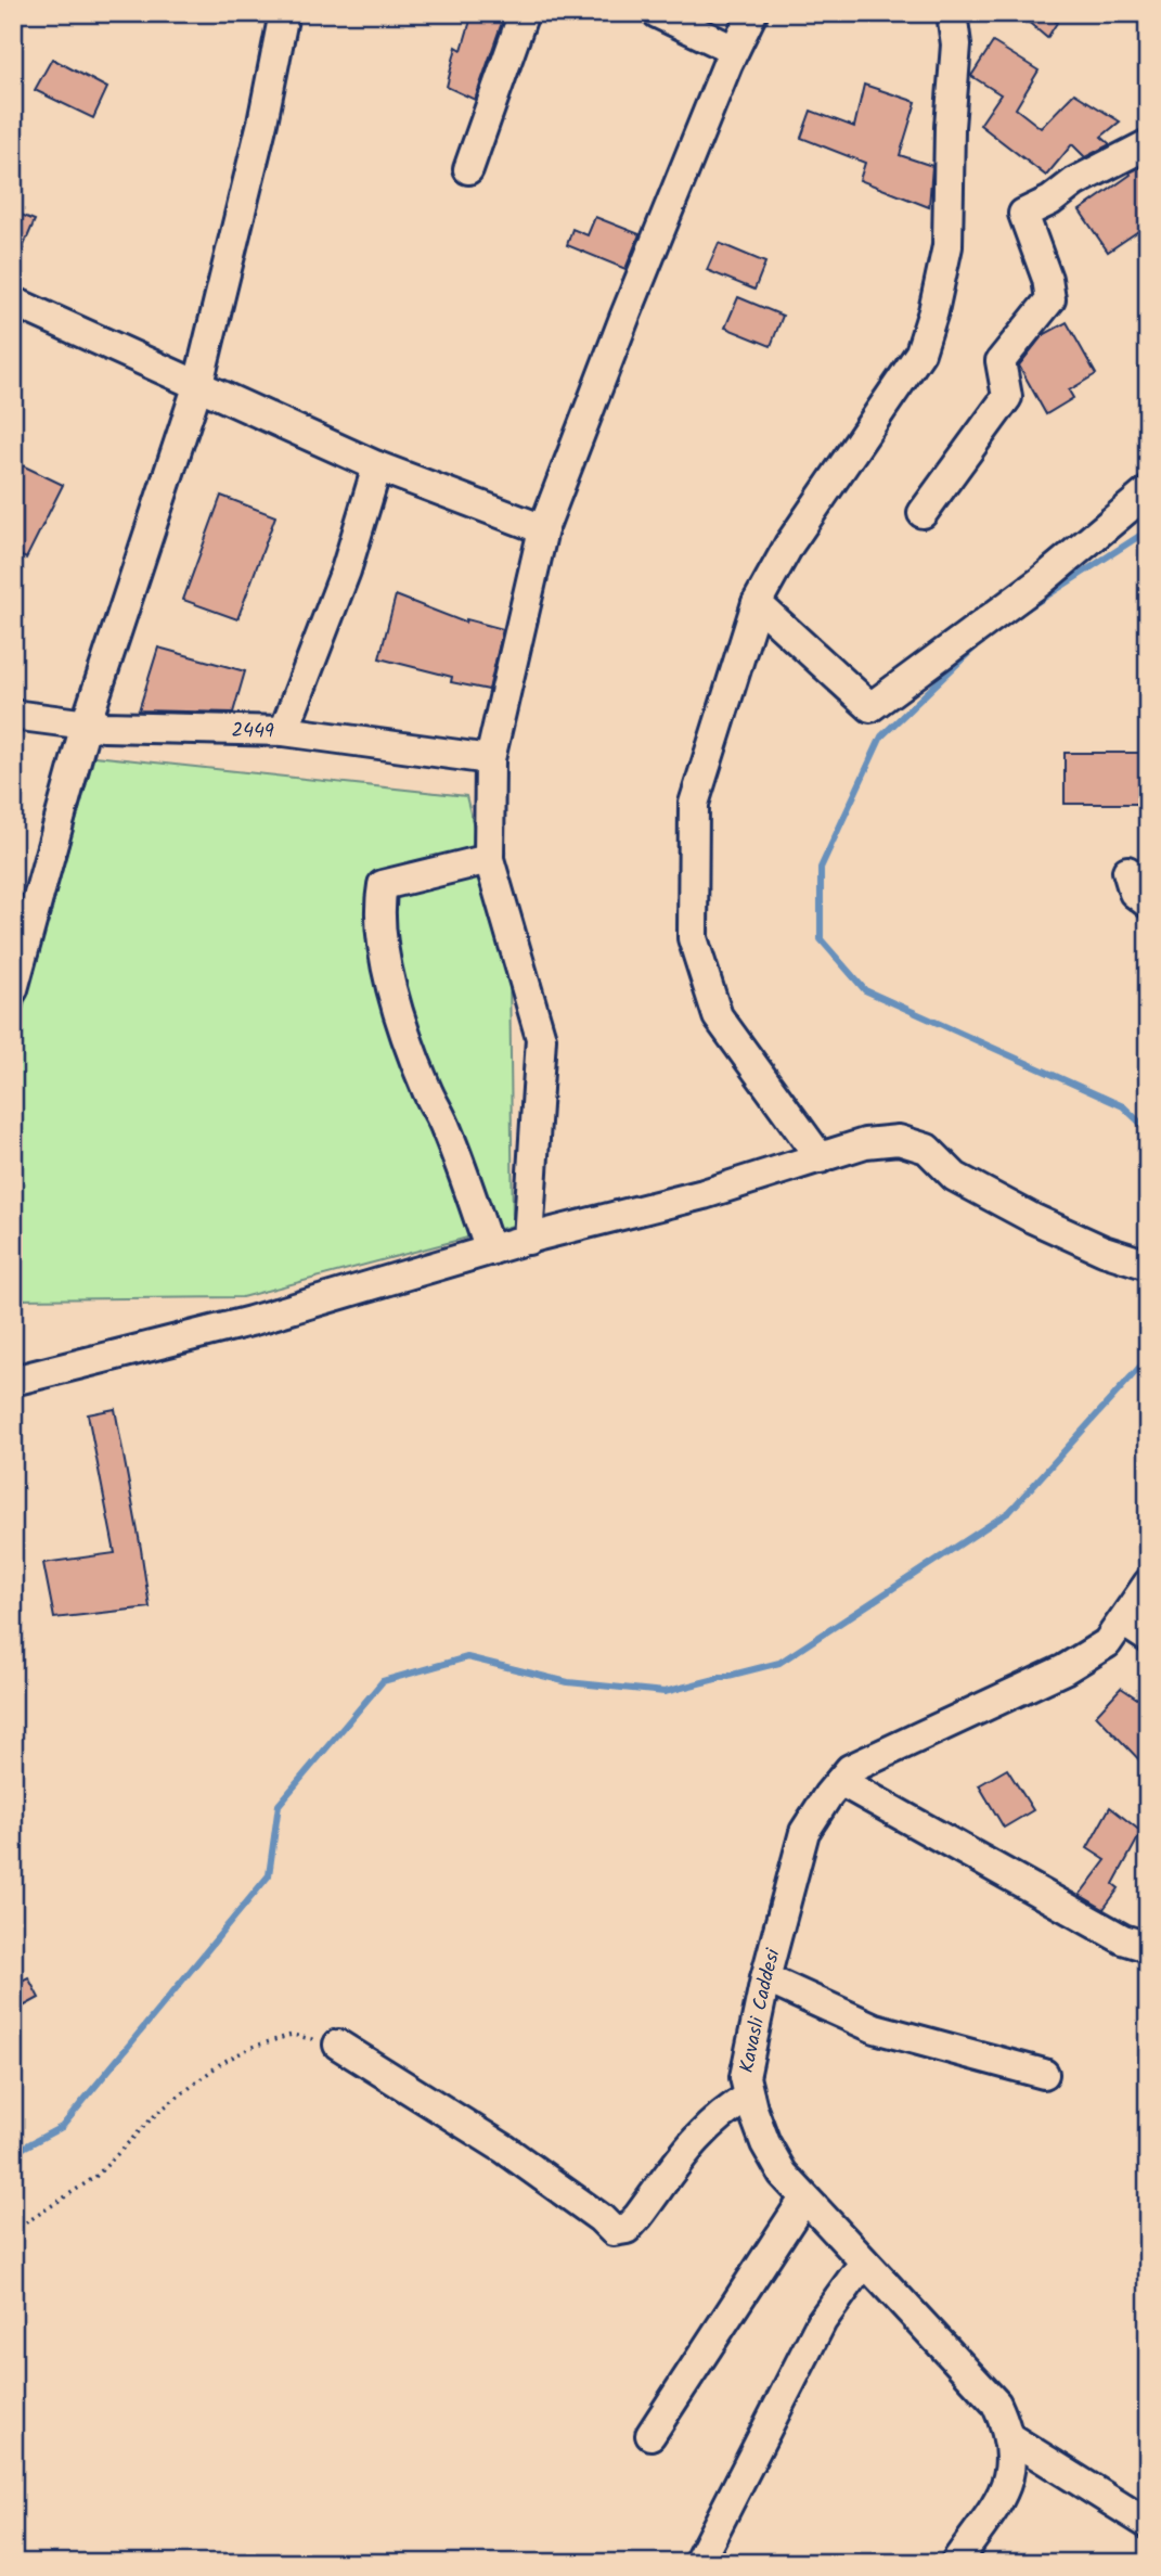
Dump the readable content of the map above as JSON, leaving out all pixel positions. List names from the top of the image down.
{
  "streets": {
    "street": ["2449", "Kavasli Caddesi"]
  }
}
